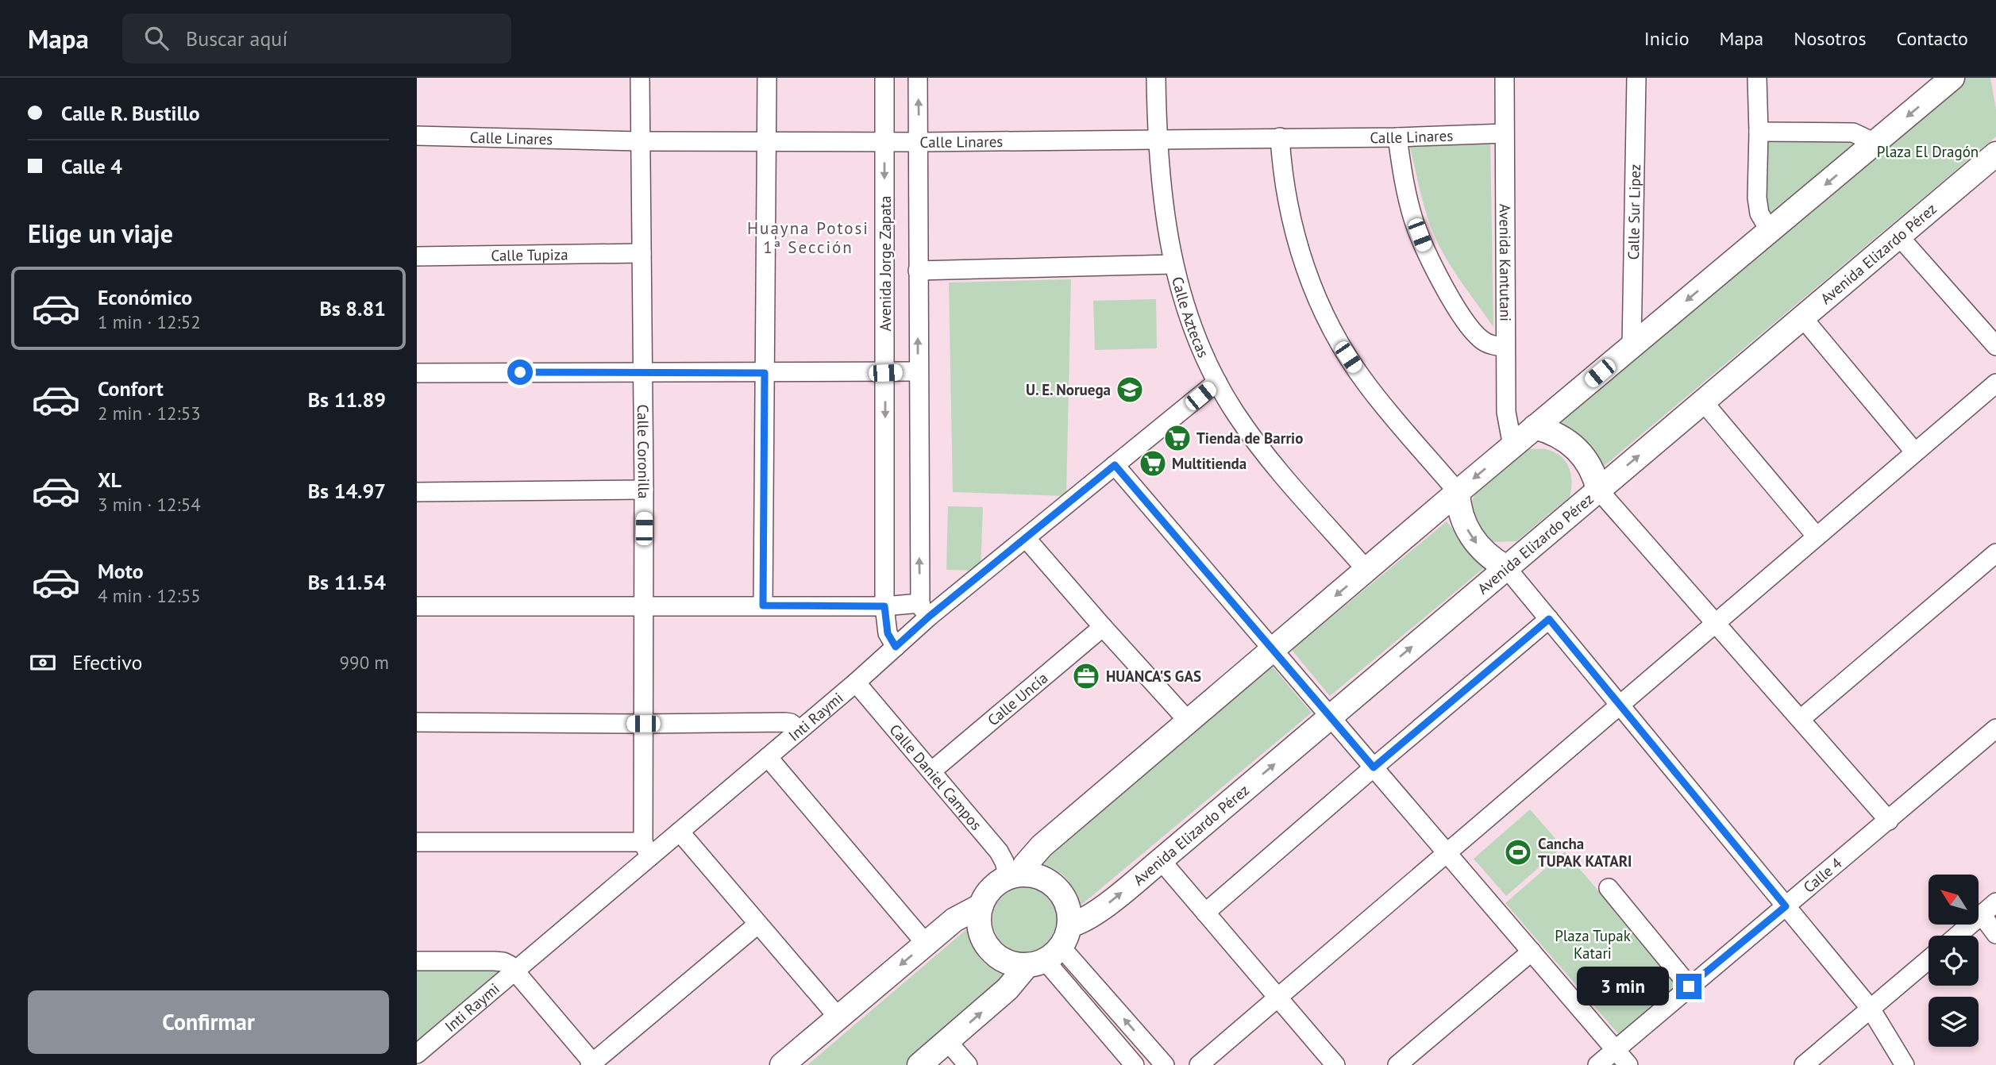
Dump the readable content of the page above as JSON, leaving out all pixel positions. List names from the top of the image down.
{
  "streets": {
    "main road": ["Avenida Elizardo Pérez"],
    "street": [
      "Calle Linares",
      "Calle Sur Lipez",
      "Calle Tupiza",
      "Avenida Kantutani",
      "Avenida Jorge Zapata",
      "Calle Aztecas",
      "Calle Coronilla",
      "Calle Uncía",
      "Inti Raymi",
      "Calle Daniel Campos",
      "Calle 4"
    ]
  },
  "crossings": [
    ["Calle Linares", "Avenida Kantutani"],
    ["Calle Linares", "Avenida Jorge Zapata"],
    ["Calle Linares", "Calle Aztecas"],
    ["Calle Linares", "Calle Coronilla"],
    ["Avenida Elizardo Pérez", "Calle Daniel Campos"],
    ["Calle Tupiza", "Calle Coronilla"],
    ["Avenida Jorge Zapata", "Inti Raymi"],
    ["Calle Aztecas", "Inti Raymi"],
    ["Calle Coronilla", "Inti Raymi"],
    ["Calle Uncía", "Calle Daniel Campos"],
    ["Inti Raymi", "Calle Daniel Campos"]
  ],
  "districts": ["Huayna Potosi 1ª Sección"],
  "parks": ["Plaza El Dragón", "Plaza Tupak Katari"],
  "places": {
    "school or university": ["U. E. Noruega"],
    "supermarket": ["Tienda de Barrio", "Multitienda"],
    "office": ["HUANCA'S GAS"],
    "sports": ["Cancha TUPAK KATARI"]
  },
  "north": "top left",
  "page": {
    "header": "Mapa",
    "search": "Buscar aquí",
    "nav": [
      "Inicio",
      "Mapa",
      "Nosotros",
      "Contacto"
    ],
    "banner": ["Calle R. Bustillo", "Calle 4"],
    "heading": "Elige un viaje",
    "list": [
      {
        "name": "Económico",
        "note": "1 min · 12:52",
        "value": "Bs 8.81"
      },
      {
        "name": "Confort",
        "note": "2 min · 12:53",
        "value": "Bs 11.89"
      },
      {
        "name": "XL",
        "note": "3 min · 12:54",
        "value": "Bs 14.97"
      },
      {
        "name": "Moto",
        "note": "4 min · 12:55",
        "value": "Bs 11.54"
      }
    ],
    "pay": ["Efectivo", "990 m"],
    "bubble": "3 min",
    "buttons": "Confirmar"
  }
}
